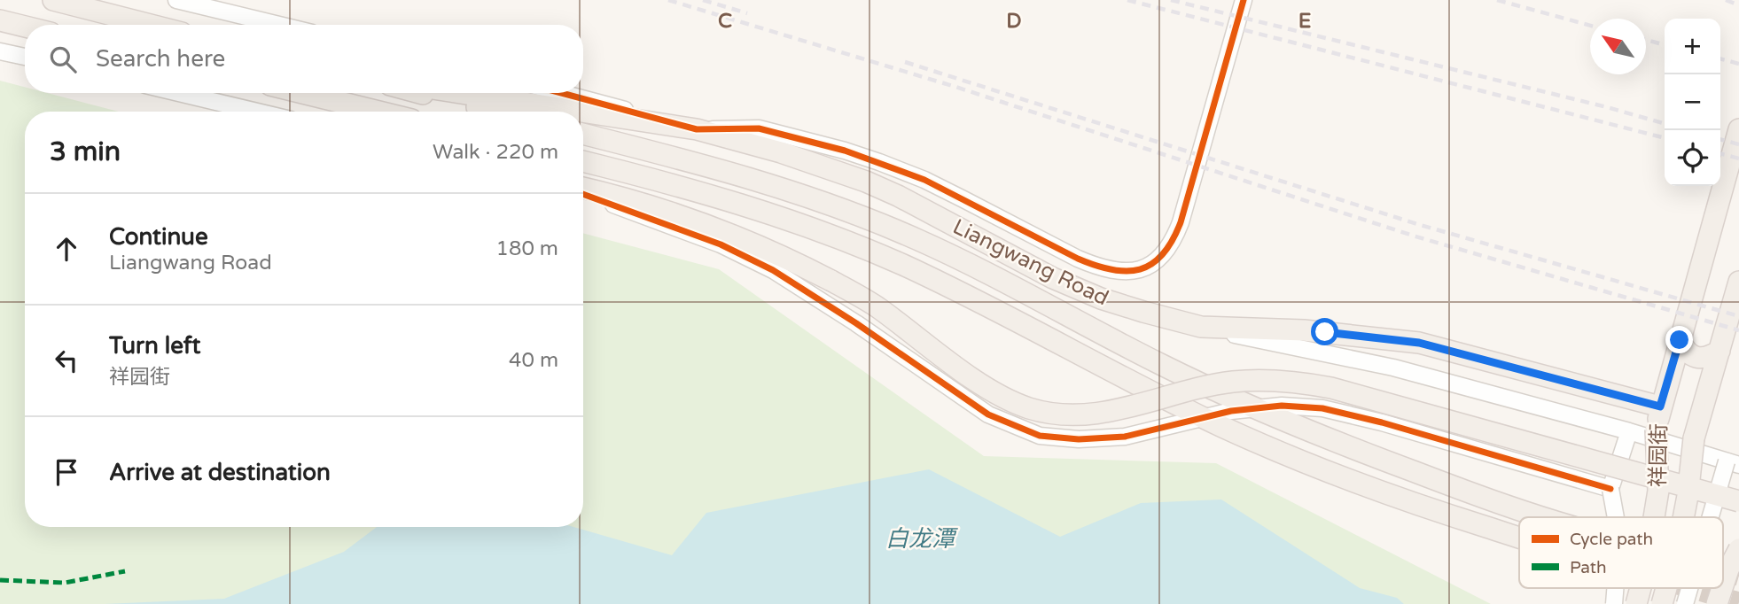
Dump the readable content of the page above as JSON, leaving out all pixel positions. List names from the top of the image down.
{
  "streets": {
    "main road": ["Liangwang Road", "祥园街"]
  },
  "crossings": [
    ["Liangwang Road", "祥园街"]
  ],
  "water": ["白龙潭"],
  "legend": ["Cycle path", "Path"],
  "north": "top left",
  "page": {
    "map_buttons": ["+", "−"],
    "search": "Search here",
    "heading": ["3 min", "Walk · 220 m"],
    "list": [
      ["Continue", "Liangwang Road", "180 m"],
      ["Turn left", "祥园街", "40 m"],
      "Arrive at destination"
    ]
  },
  "grid": {
    "columns": ["C", "D", "E"]
  }
}
